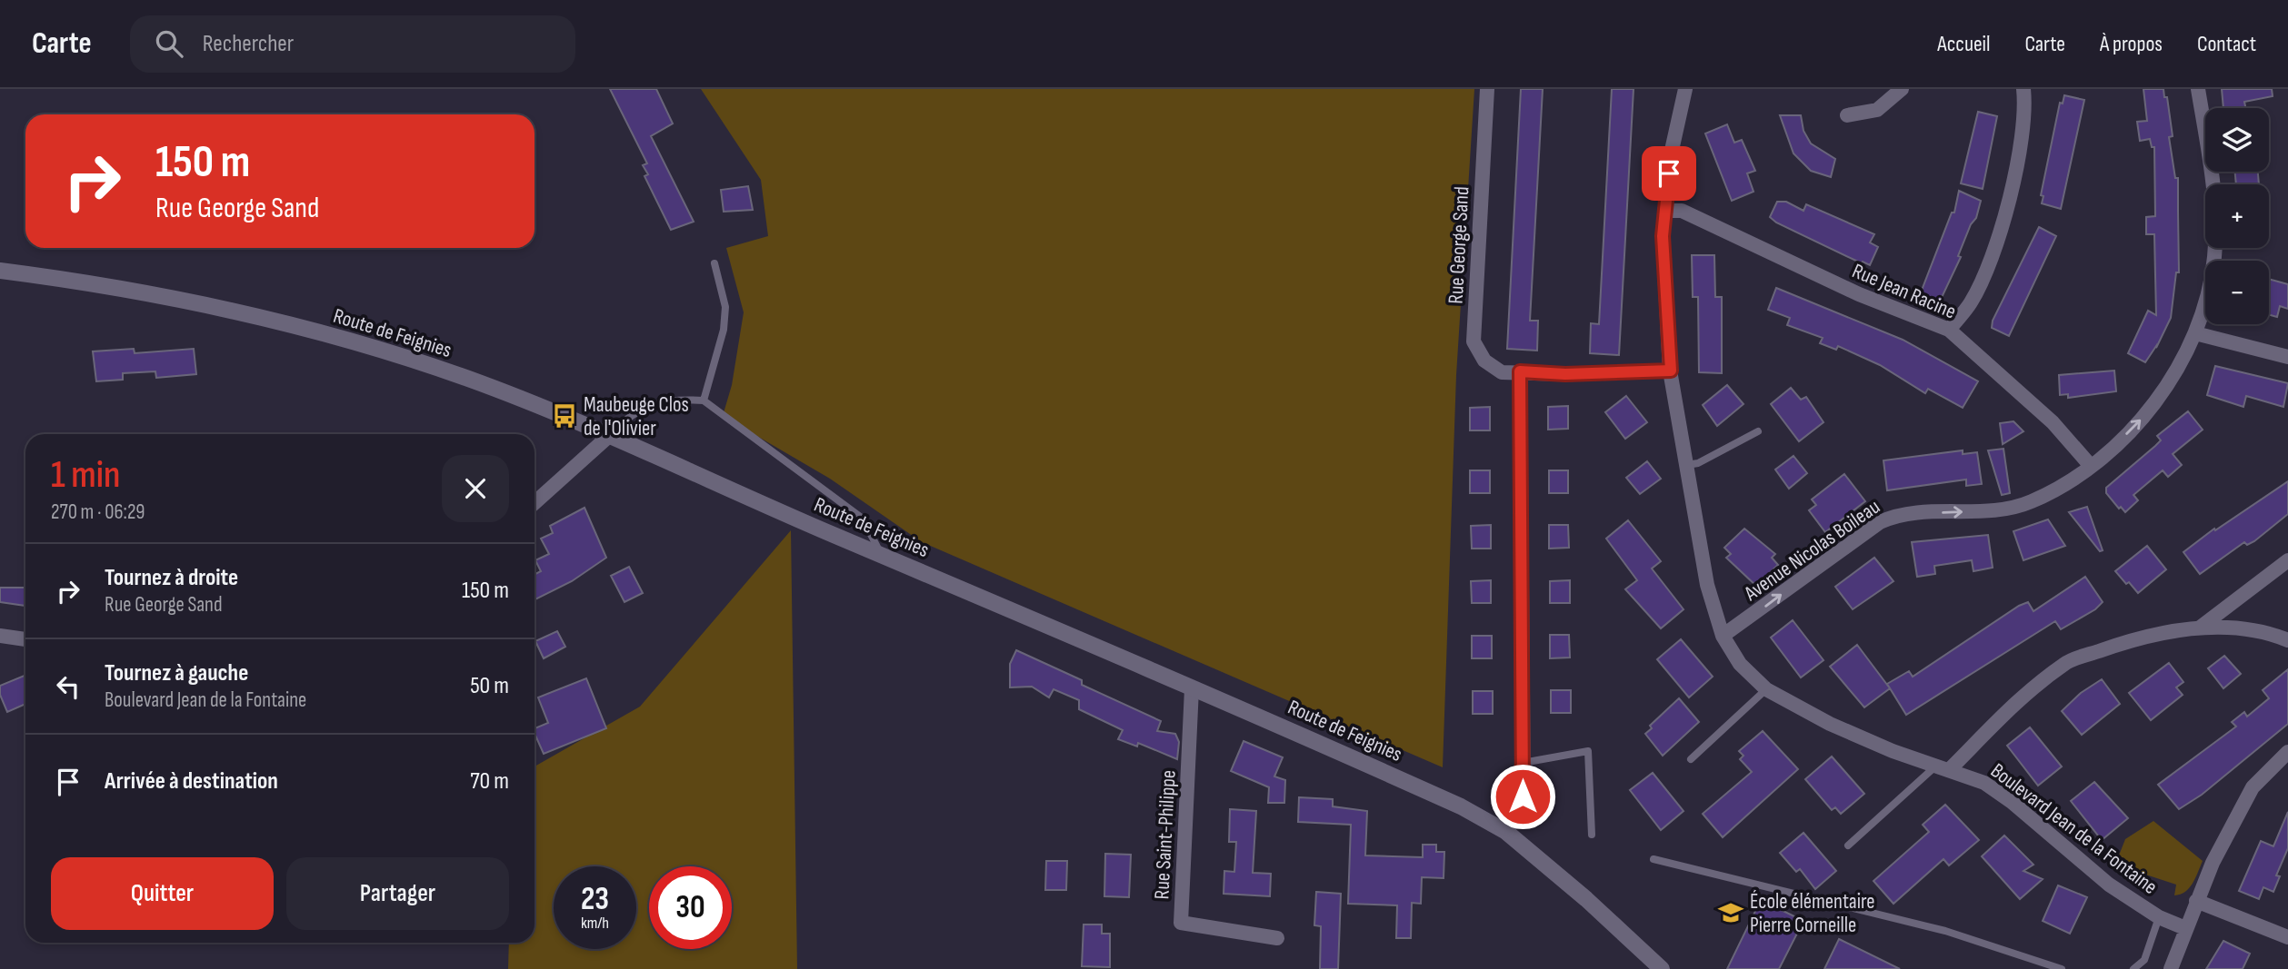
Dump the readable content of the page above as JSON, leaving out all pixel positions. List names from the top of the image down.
{
  "streets": {
    "street": [
      "Rue George Sand",
      "Rue Jean Racine",
      "Route de Feignies",
      "Avenue Nicolas Boileau",
      "Boulevard Jean de la Fontaine",
      "Rue Saint-Philippe"
    ]
  },
  "crossings": [
    ["Rue George Sand", "Boulevard Jean de la Fontaine"],
    ["Rue Jean Racine", "Avenue Nicolas Boileau"],
    ["Rue Jean Racine", "Boulevard Jean de la Fontaine"],
    ["Route de Feignies", "Rue Saint-Philippe"],
    ["Avenue Nicolas Boileau", "Boulevard Jean de la Fontaine"]
  ],
  "one_way": ["Avenue Nicolas Boileau"],
  "places": {
    "bus stop": ["Maubeuge Clos de l'Olivier"],
    "school or university": ["École élémentaire Pierre Corneille"]
  },
  "page": {
    "header": "Carte",
    "search": "Rechercher",
    "nav": [
      "Accueil",
      "Carte",
      "À propos",
      "Contact"
    ],
    "map_buttons": ["+", "−"],
    "turn": ["150 m", "Rue George Sand"],
    "heading": ["1 min", "270 m · 06:29"],
    "list": [
      {
        "name": "Tournez à droite",
        "note": "Rue George Sand",
        "value": "150 m"
      },
      {
        "name": "Tournez à gauche",
        "note": "Boulevard Jean de la Fontaine",
        "value": "50 m"
      },
      {
        "name": "Arrivée à destination",
        "value": "70 m"
      }
    ],
    "buttons": ["Quitter", "Partager"],
    "speed": "23 km/h",
    "limit": "30"
  }
}
